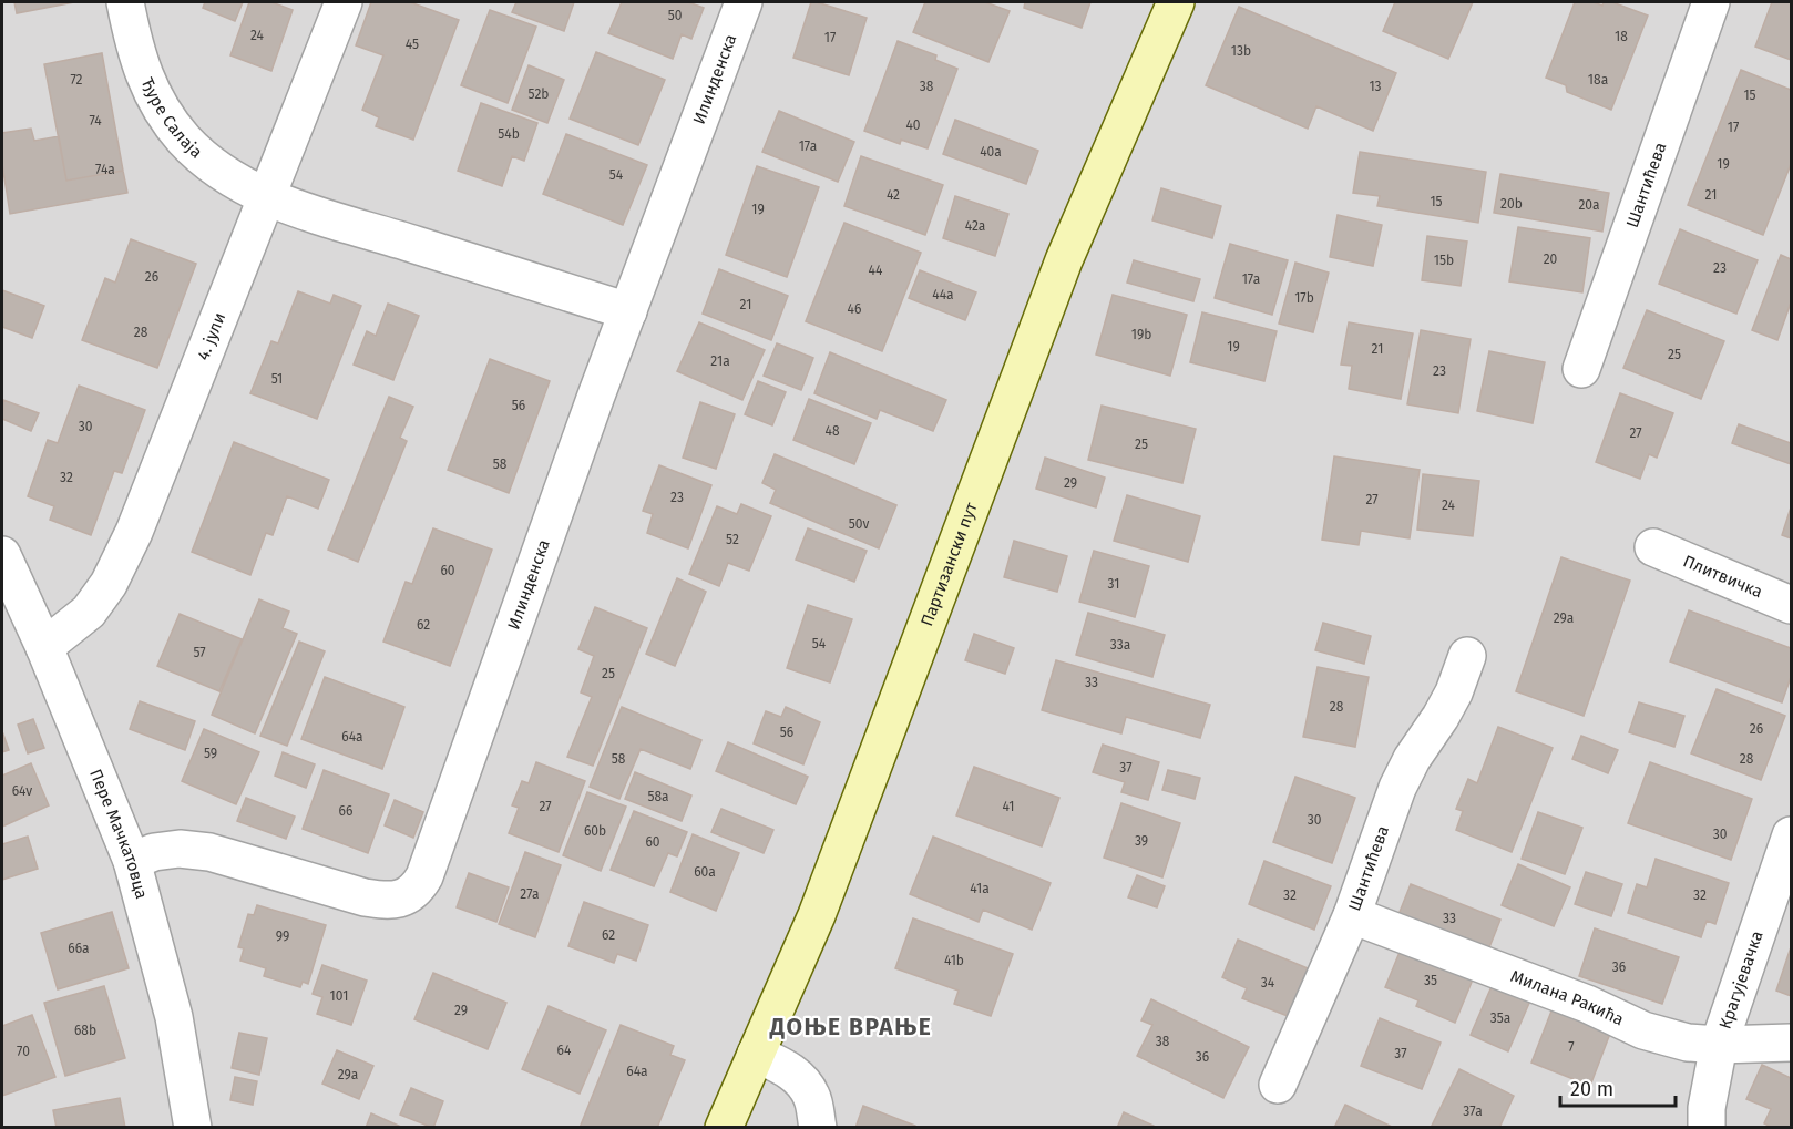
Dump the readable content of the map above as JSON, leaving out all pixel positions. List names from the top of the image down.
{
  "streets": {
    "main road": ["Партизански пут"],
    "street": [
      "Илинденска",
      "Ђуре Салаја",
      "Шантићева",
      "4. јули",
      "Плитвичка",
      "Пере Мачкатовца",
      "Крагујевачка",
      "Милана Ракића"
    ]
  },
  "crossings": [
    ["Илинденска", "Ђуре Салаја"],
    ["Илинденска", "Пере Мачкатовца"],
    ["Ђуре Салаја", "4. јули"],
    ["Шантићева", "Милана Ракића"],
    ["4. јули", "Пере Мачкатовца"],
    ["Крагујевачка", "Милана Ракића"]
  ],
  "districts": ["ДОЊЕ ВРАЊЕ"],
  "house_numbers": [
    "50",
    "24",
    "18",
    "17",
    "45",
    "13b",
    "72",
    "18a",
    "38",
    "13",
    "52b",
    "15",
    "74",
    "40",
    "17",
    "54b",
    "17a",
    "40a",
    "19",
    "74a",
    "54",
    "42",
    "21",
    "15",
    "20b",
    "20a",
    "19",
    "42a",
    "20",
    "15b",
    "23",
    "44",
    "26",
    "17a",
    "44a",
    "17b",
    "21",
    "46",
    "28",
    "19b",
    "19",
    "21",
    "25",
    "21a",
    "23",
    "51",
    "56",
    "30",
    "48",
    "27",
    "25",
    "58",
    "32",
    "29",
    "23",
    "27",
    "24",
    "50v",
    "52",
    "60",
    "31",
    "29a",
    "62",
    "54",
    "33a",
    "57",
    "25",
    "33",
    "28",
    "26",
    "56",
    "64a",
    "59",
    "58",
    "28",
    "37",
    "64v",
    "58a",
    "27",
    "41",
    "66",
    "30",
    "60b",
    "30",
    "39",
    "60",
    "60a",
    "41a",
    "27a",
    "32",
    "32",
    "33",
    "62",
    "99",
    "66a",
    "41b",
    "36",
    "35",
    "34",
    "101",
    "29",
    "35a",
    "68b",
    "38",
    "7",
    "64",
    "70",
    "37",
    "36",
    "64a",
    "29a",
    "37a"
  ],
  "scale_bar": "20 m"
}
